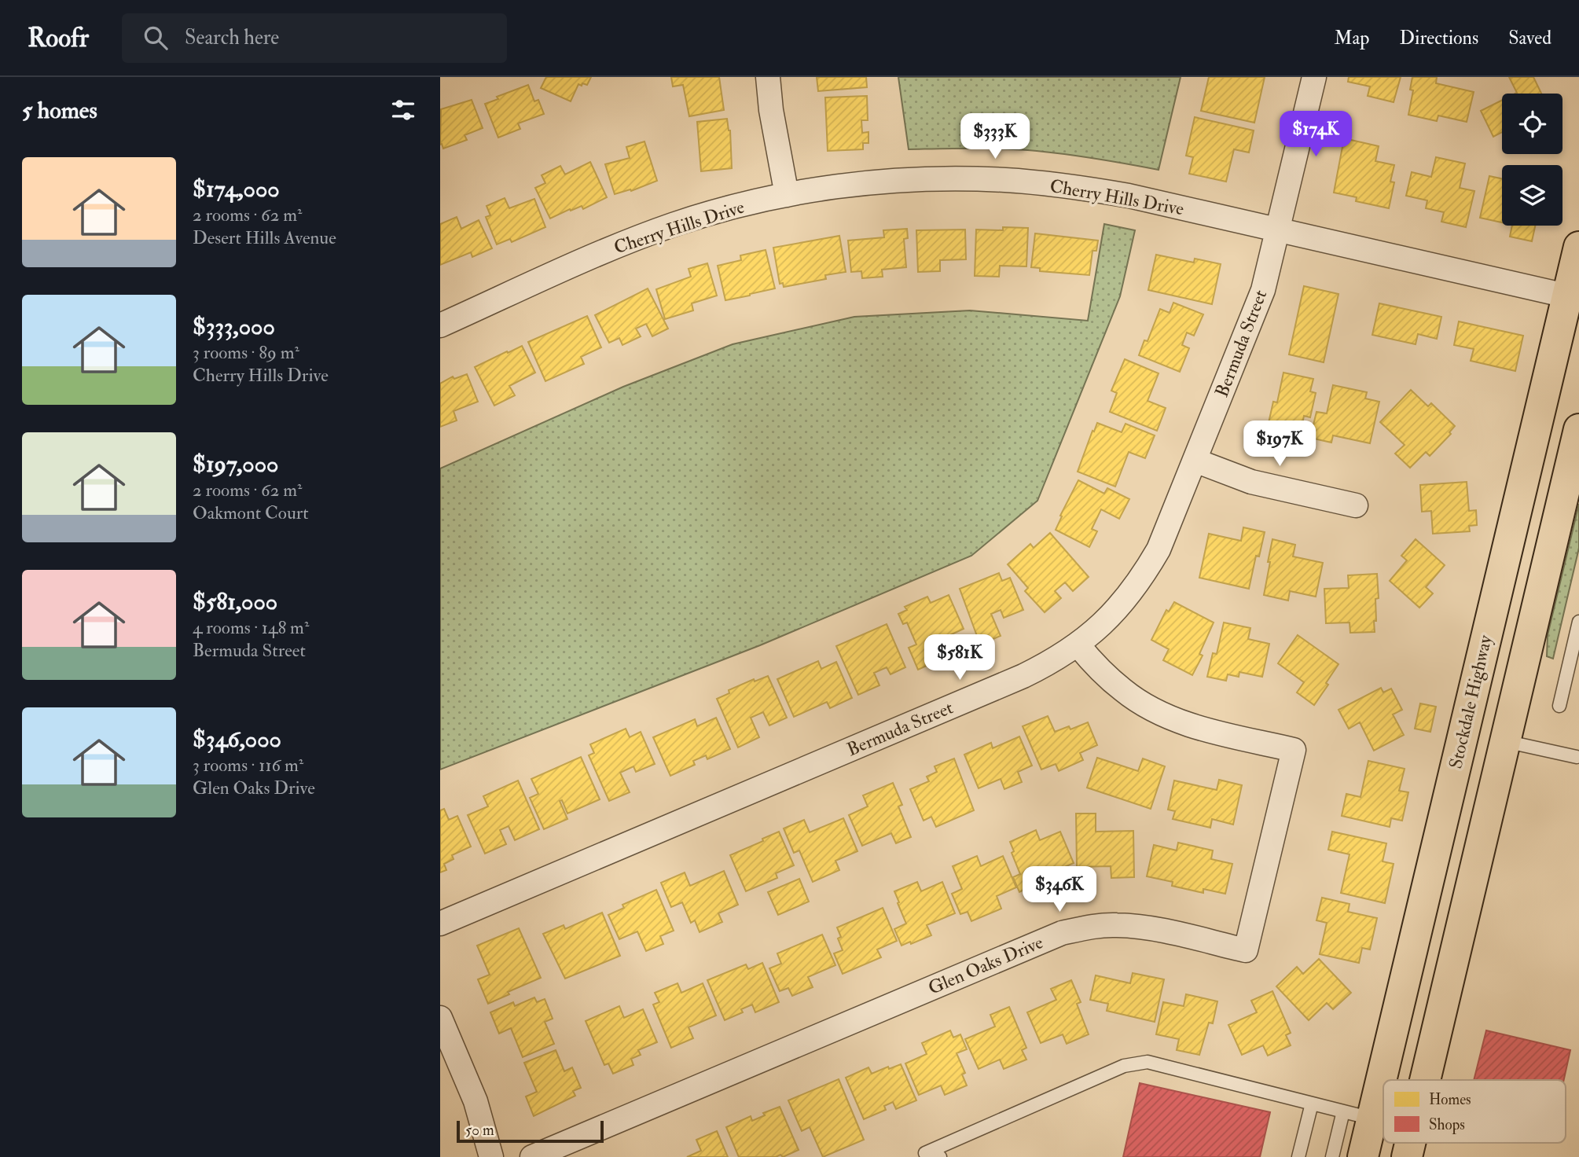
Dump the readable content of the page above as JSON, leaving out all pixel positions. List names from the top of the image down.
{
  "streets": {
    "main road": ["Stockdale Highway"],
    "street": ["Cherry Hills Drive", "Bermuda Street", "Glen Oaks Drive"]
  },
  "crossings": [
    ["Cherry Hills Drive", "Bermuda Street"],
    ["Cherry Hills Drive", "Stockdale Highway"],
    ["Bermuda Street", "Glen Oaks Drive"]
  ],
  "legend": ["Homes", "Shops"],
  "scale_bar": "50 m",
  "page": {
    "header": "Roofr",
    "search": "Search here",
    "nav": ["Map", "Directions", "Saved"],
    "heading": "5 homes",
    "price": [
      "$174K",
      "$333K",
      "$197K",
      "$581K",
      "$346K"
    ],
    "list": [
      {
        "name": "$174,000",
        "note": "2 rooms · 62 m² · Desert Hills Avenue"
      },
      {
        "name": "$333,000",
        "note": "3 rooms · 89 m² · Cherry Hills Drive"
      },
      {
        "name": "$197,000",
        "note": "2 rooms · 62 m² · Oakmont Court"
      },
      {
        "name": "$581,000",
        "note": "4 rooms · 148 m² · Bermuda Street"
      },
      {
        "name": "$346,000",
        "note": "3 rooms · 116 m² · Glen Oaks Drive"
      }
    ],
    "scale": "50 m"
  }
}
